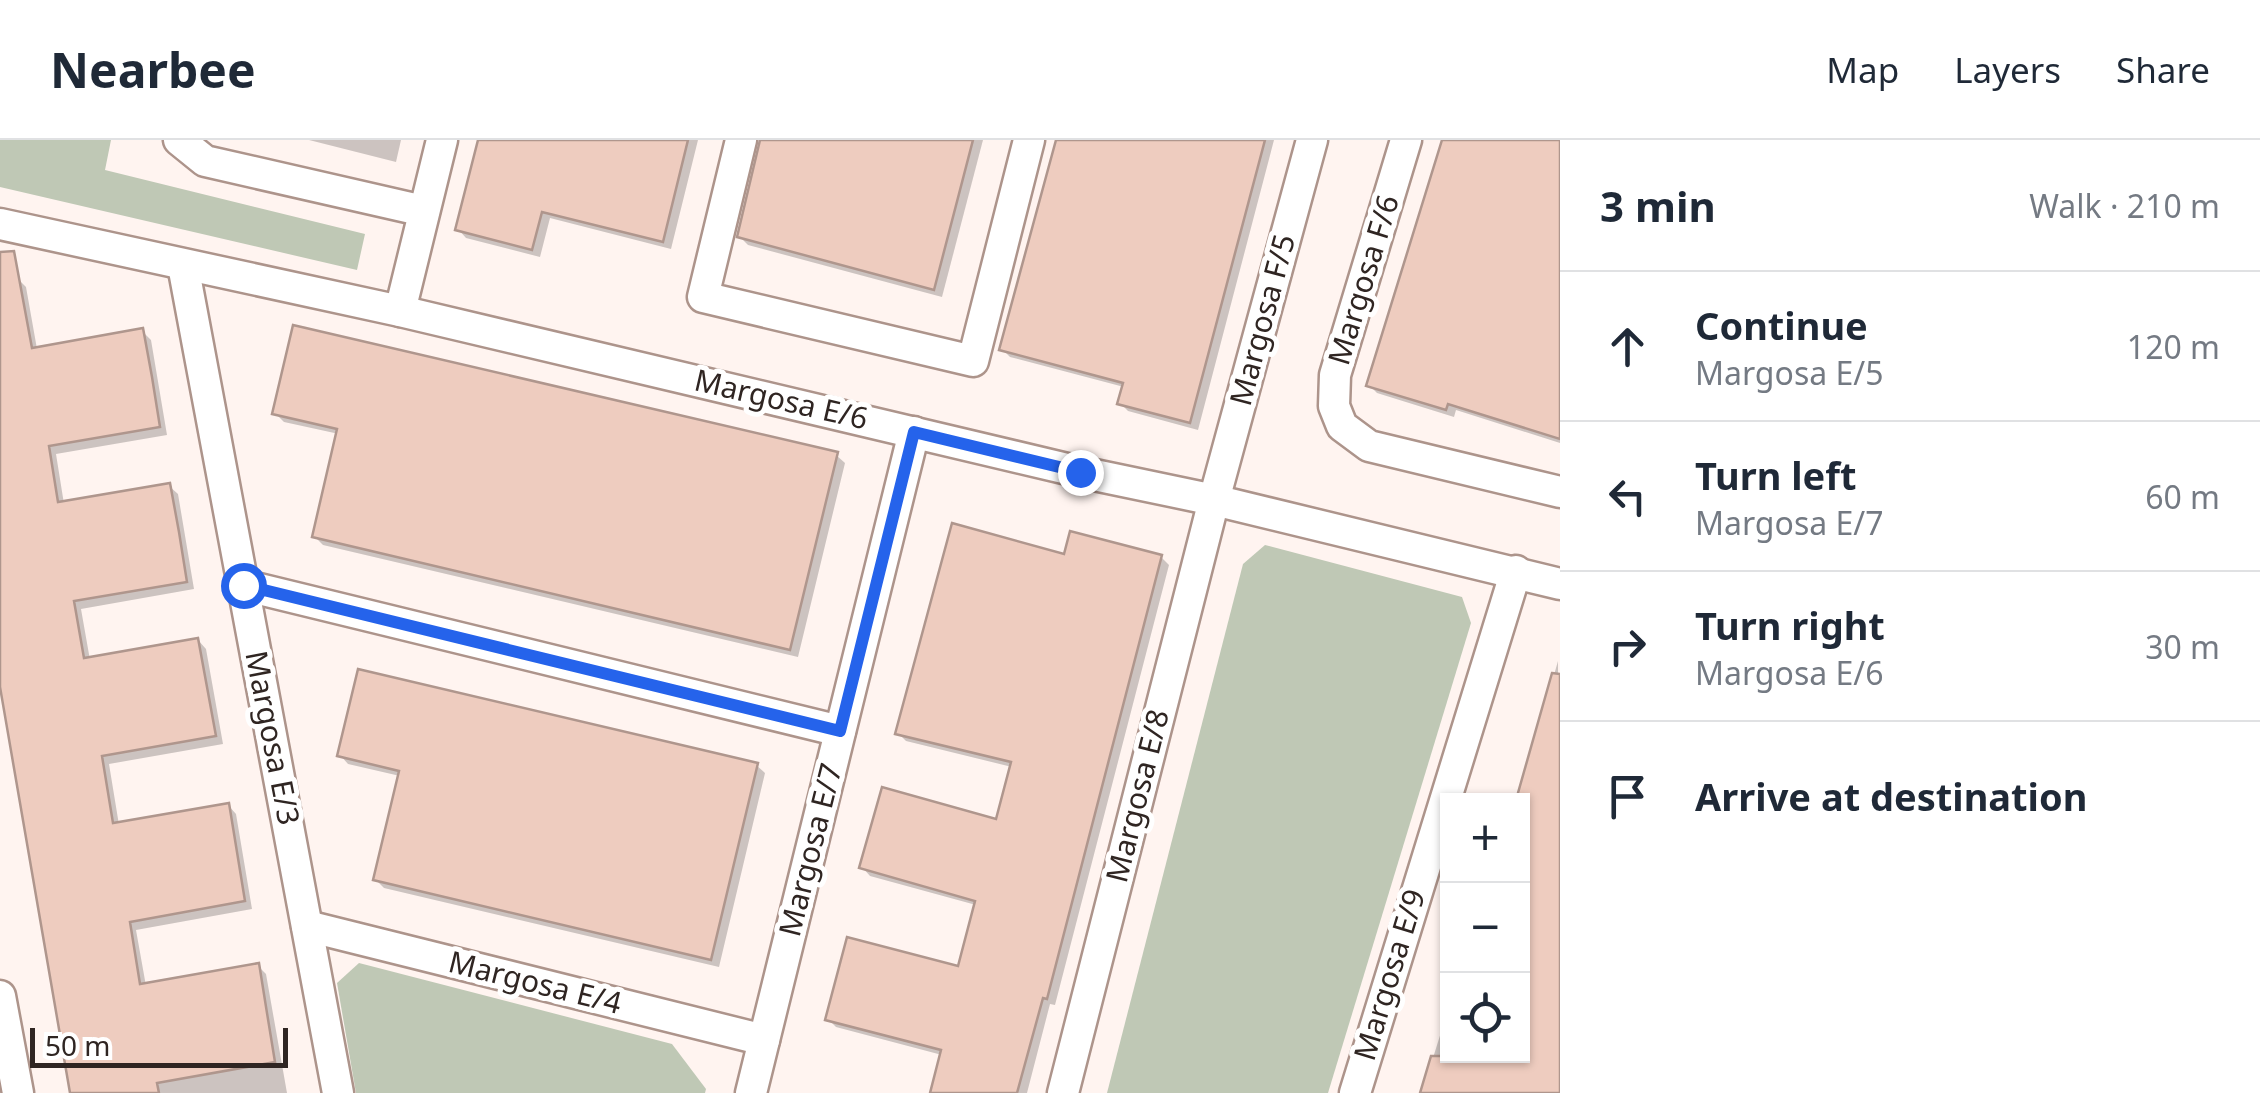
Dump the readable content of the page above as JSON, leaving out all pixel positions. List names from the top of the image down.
{
  "streets": {
    "street": [
      "Margosa F/6",
      "Margosa F/5",
      "Margosa E/6",
      "Margosa E/3",
      "Margosa E/8",
      "Margosa E/7",
      "Margosa E/9",
      "Margosa E/4"
    ]
  },
  "crossings": [
    ["Margosa F/5", "Margosa E/6"],
    ["Margosa F/5", "Margosa E/8"],
    ["Margosa E/6", "Margosa E/3"],
    ["Margosa E/6", "Margosa E/8"],
    ["Margosa E/6", "Margosa E/7"],
    ["Margosa E/6", "Margosa E/9"],
    ["Margosa E/3", "Margosa E/4"],
    ["Margosa E/7", "Margosa E/4"]
  ],
  "scale_bar": "50 m",
  "page": {
    "header": "Nearbee",
    "nav": ["Map", "Layers", "Share"],
    "heading": ["3 min", "Walk · 210 m"],
    "list": [
      ["Continue", "Margosa E/5", "120 m"],
      ["Turn left", "Margosa E/7", "60 m"],
      ["Turn right", "Margosa E/6", "30 m"],
      "Arrive at destination"
    ],
    "map_buttons": ["+", "−"],
    "scale": "50 m"
  }
}
